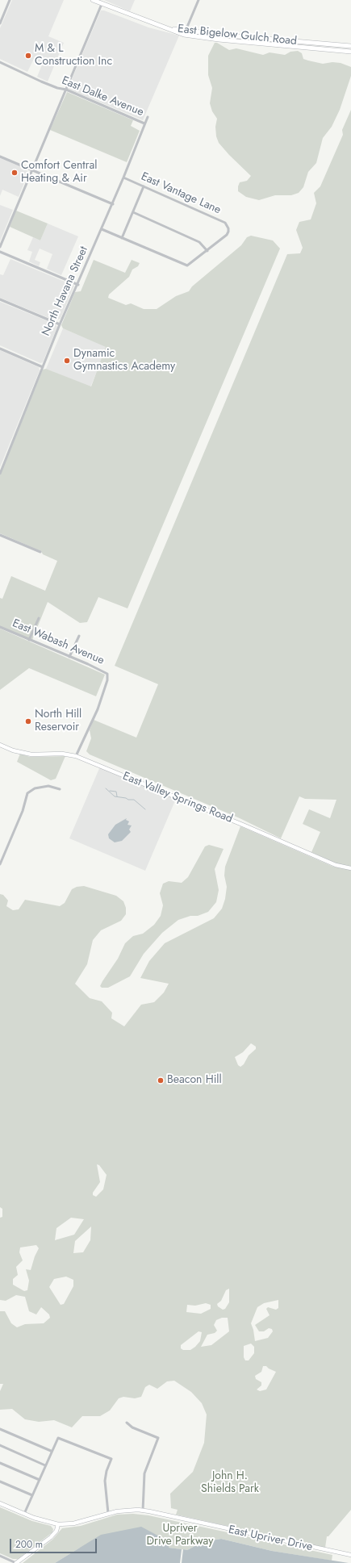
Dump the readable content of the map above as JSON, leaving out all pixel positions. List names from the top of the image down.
{
  "streets": {
    "main road": ["East Bigelow Gulch Road"],
    "street": [
      "East Dalke Avenue",
      "East Vantage Lane",
      "North Havana Street",
      "East Wabash Avenue",
      "East Valley Springs Road",
      "East Upriver Drive"
    ]
  },
  "crossings": [
    ["East Dalke Avenue", "North Havana Street"],
    ["East Vantage Lane", "North Havana Street"],
    ["East Wabash Avenue", "East Valley Springs Road"]
  ],
  "parks": ["John H. Shields Park", "Upriver Drive Parkway"],
  "places": [
    "M & L Construction Inc",
    "Comfort Central Heating & Air",
    "Dynamic Gymnastics Academy",
    "North Hill Reservoir",
    "Beacon Hill"
  ],
  "scale_bar": "200 m"
}
